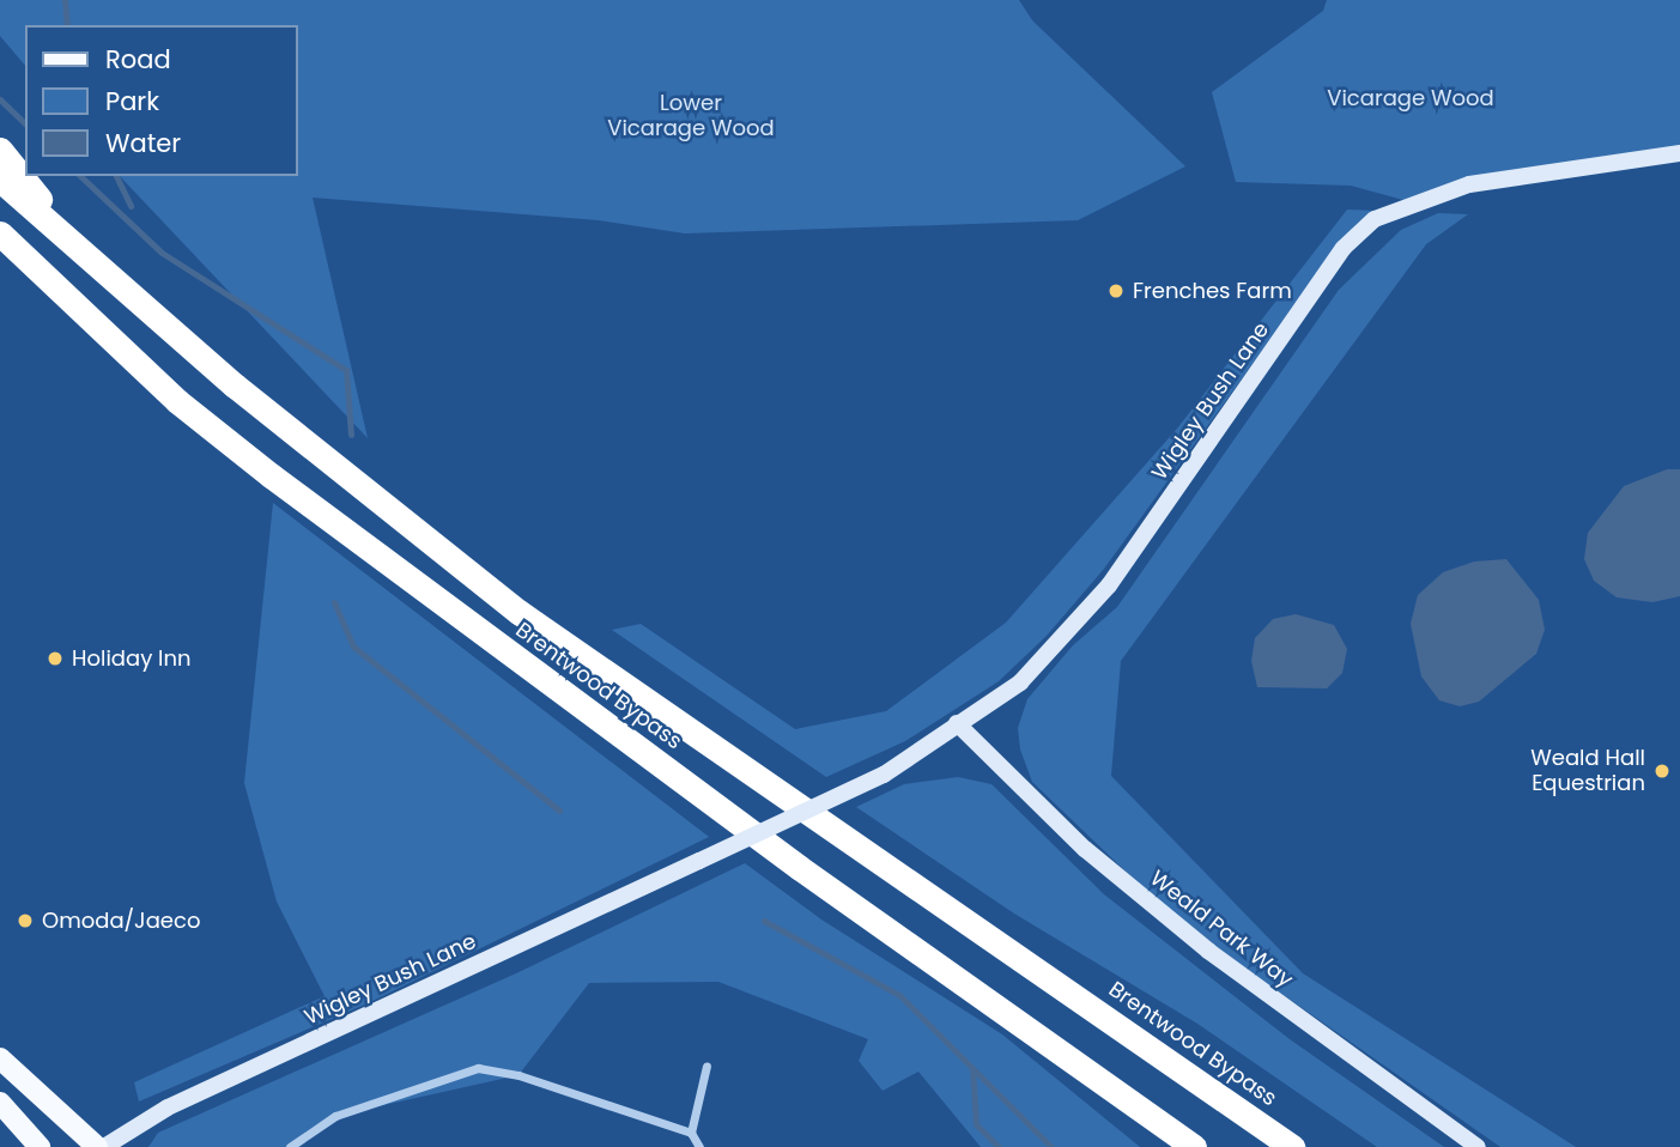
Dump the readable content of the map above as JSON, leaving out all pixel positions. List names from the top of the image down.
{
  "streets": {
    "highway": ["Brentwood Bypass"],
    "street": ["Wigley Bush Lane", "Weald Park Way"]
  },
  "crossings": [
    ["Wigley Bush Lane", "Weald Park Way"]
  ],
  "parks": ["Vicarage Wood", "Lower Vicarage Wood"],
  "places": [
    "Frenches Farm",
    "Holiday Inn",
    "Weald Hall Equestrian",
    "Omoda/Jaeco"
  ],
  "legend": ["Road", "Park", "Water"]
}
